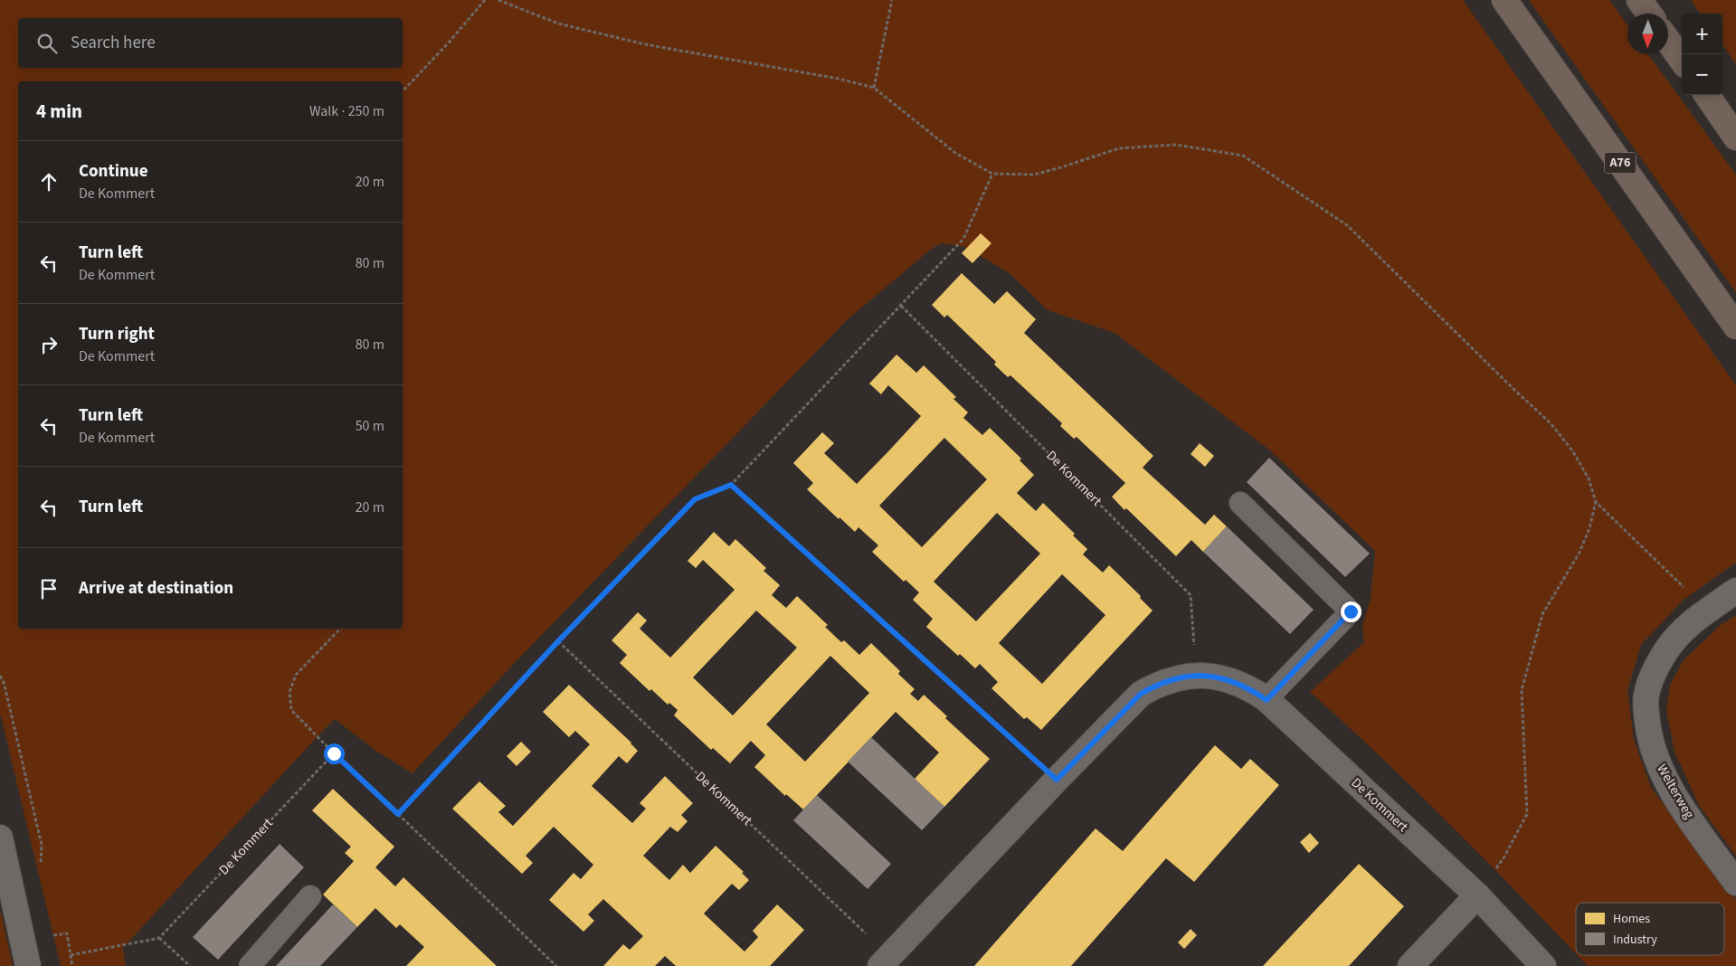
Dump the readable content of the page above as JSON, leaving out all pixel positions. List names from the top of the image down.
{
  "streets": {
    "highway": ["A76"],
    "street": ["De Kommert", "Welterweg"]
  },
  "legend": ["Homes", "Industry"],
  "north": "bottom",
  "page": {
    "map_buttons": ["+", "−"],
    "search": "Search here",
    "heading": ["4 min", "Walk · 250 m"],
    "list": [
      ["Continue", "De Kommert", "20 m"],
      ["Turn left", "De Kommert", "80 m"],
      ["Turn right", "De Kommert", "80 m"],
      ["Turn left", "De Kommert", "50 m"],
      ["Turn left", "20 m"],
      "Arrive at destination"
    ]
  }
}
